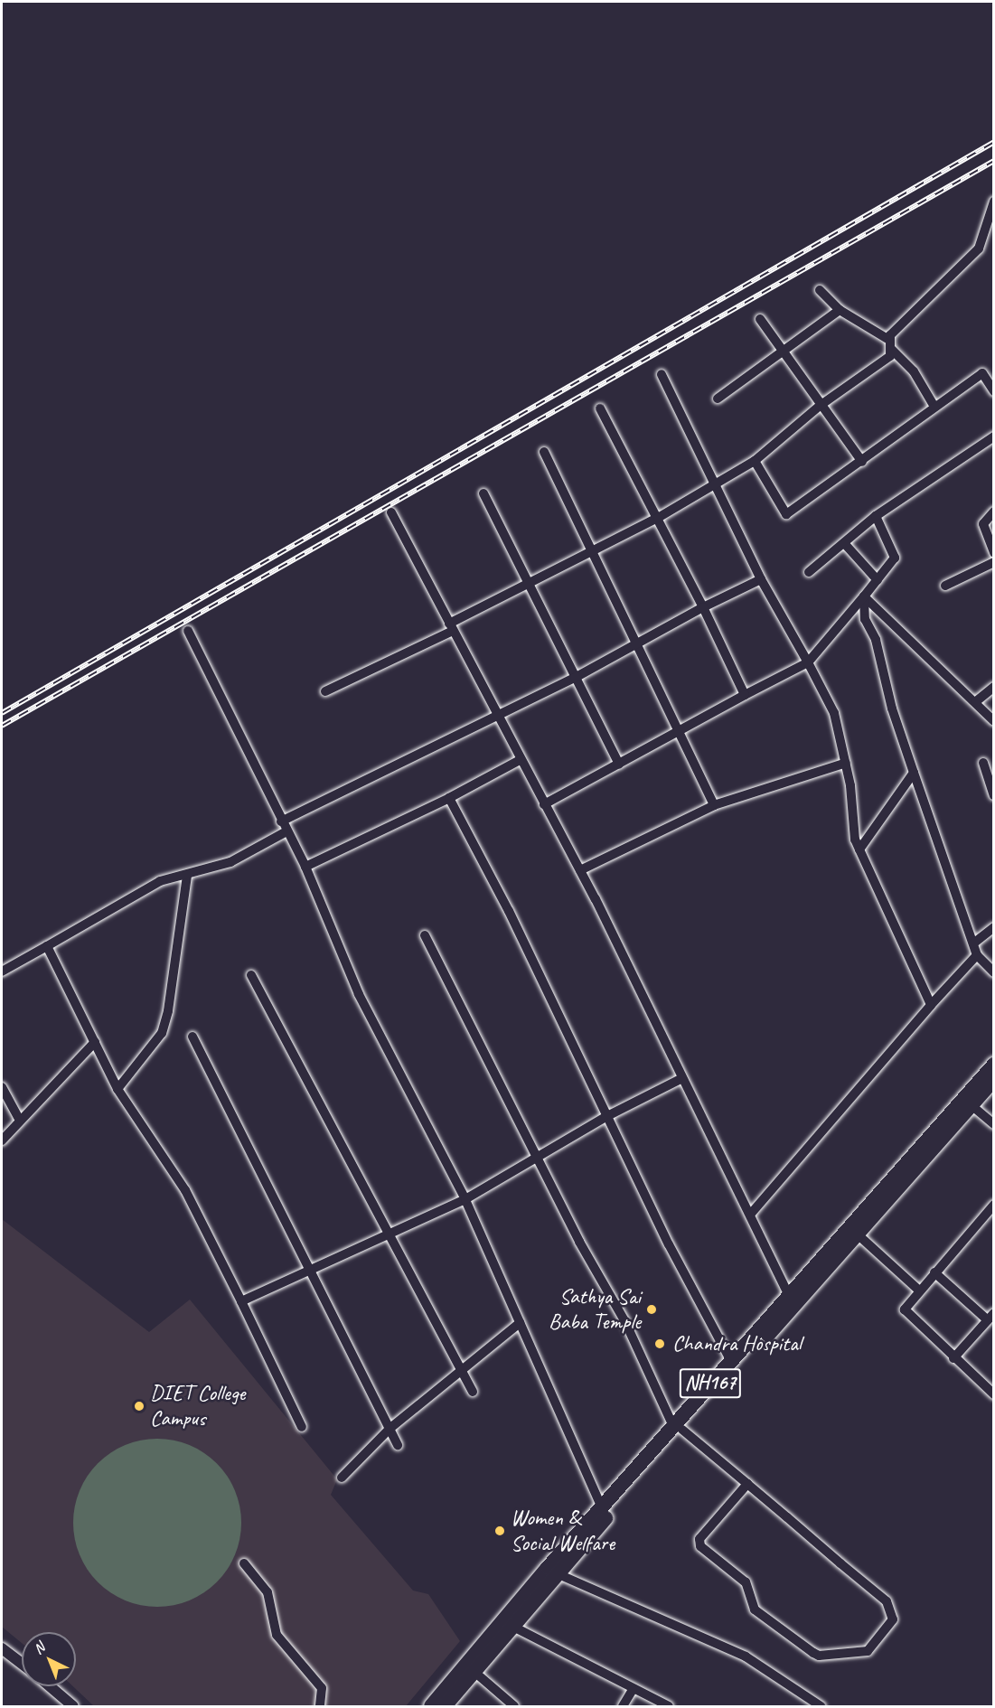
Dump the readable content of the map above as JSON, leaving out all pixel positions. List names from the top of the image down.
{
  "streets": {
    "highway": ["NH167"]
  },
  "places": [
    "Sathya Sai Baba Temple",
    "Chandra Hospital",
    "DIET College Campus",
    "Women & Social Welfare"
  ],
  "north": "top left"
}
